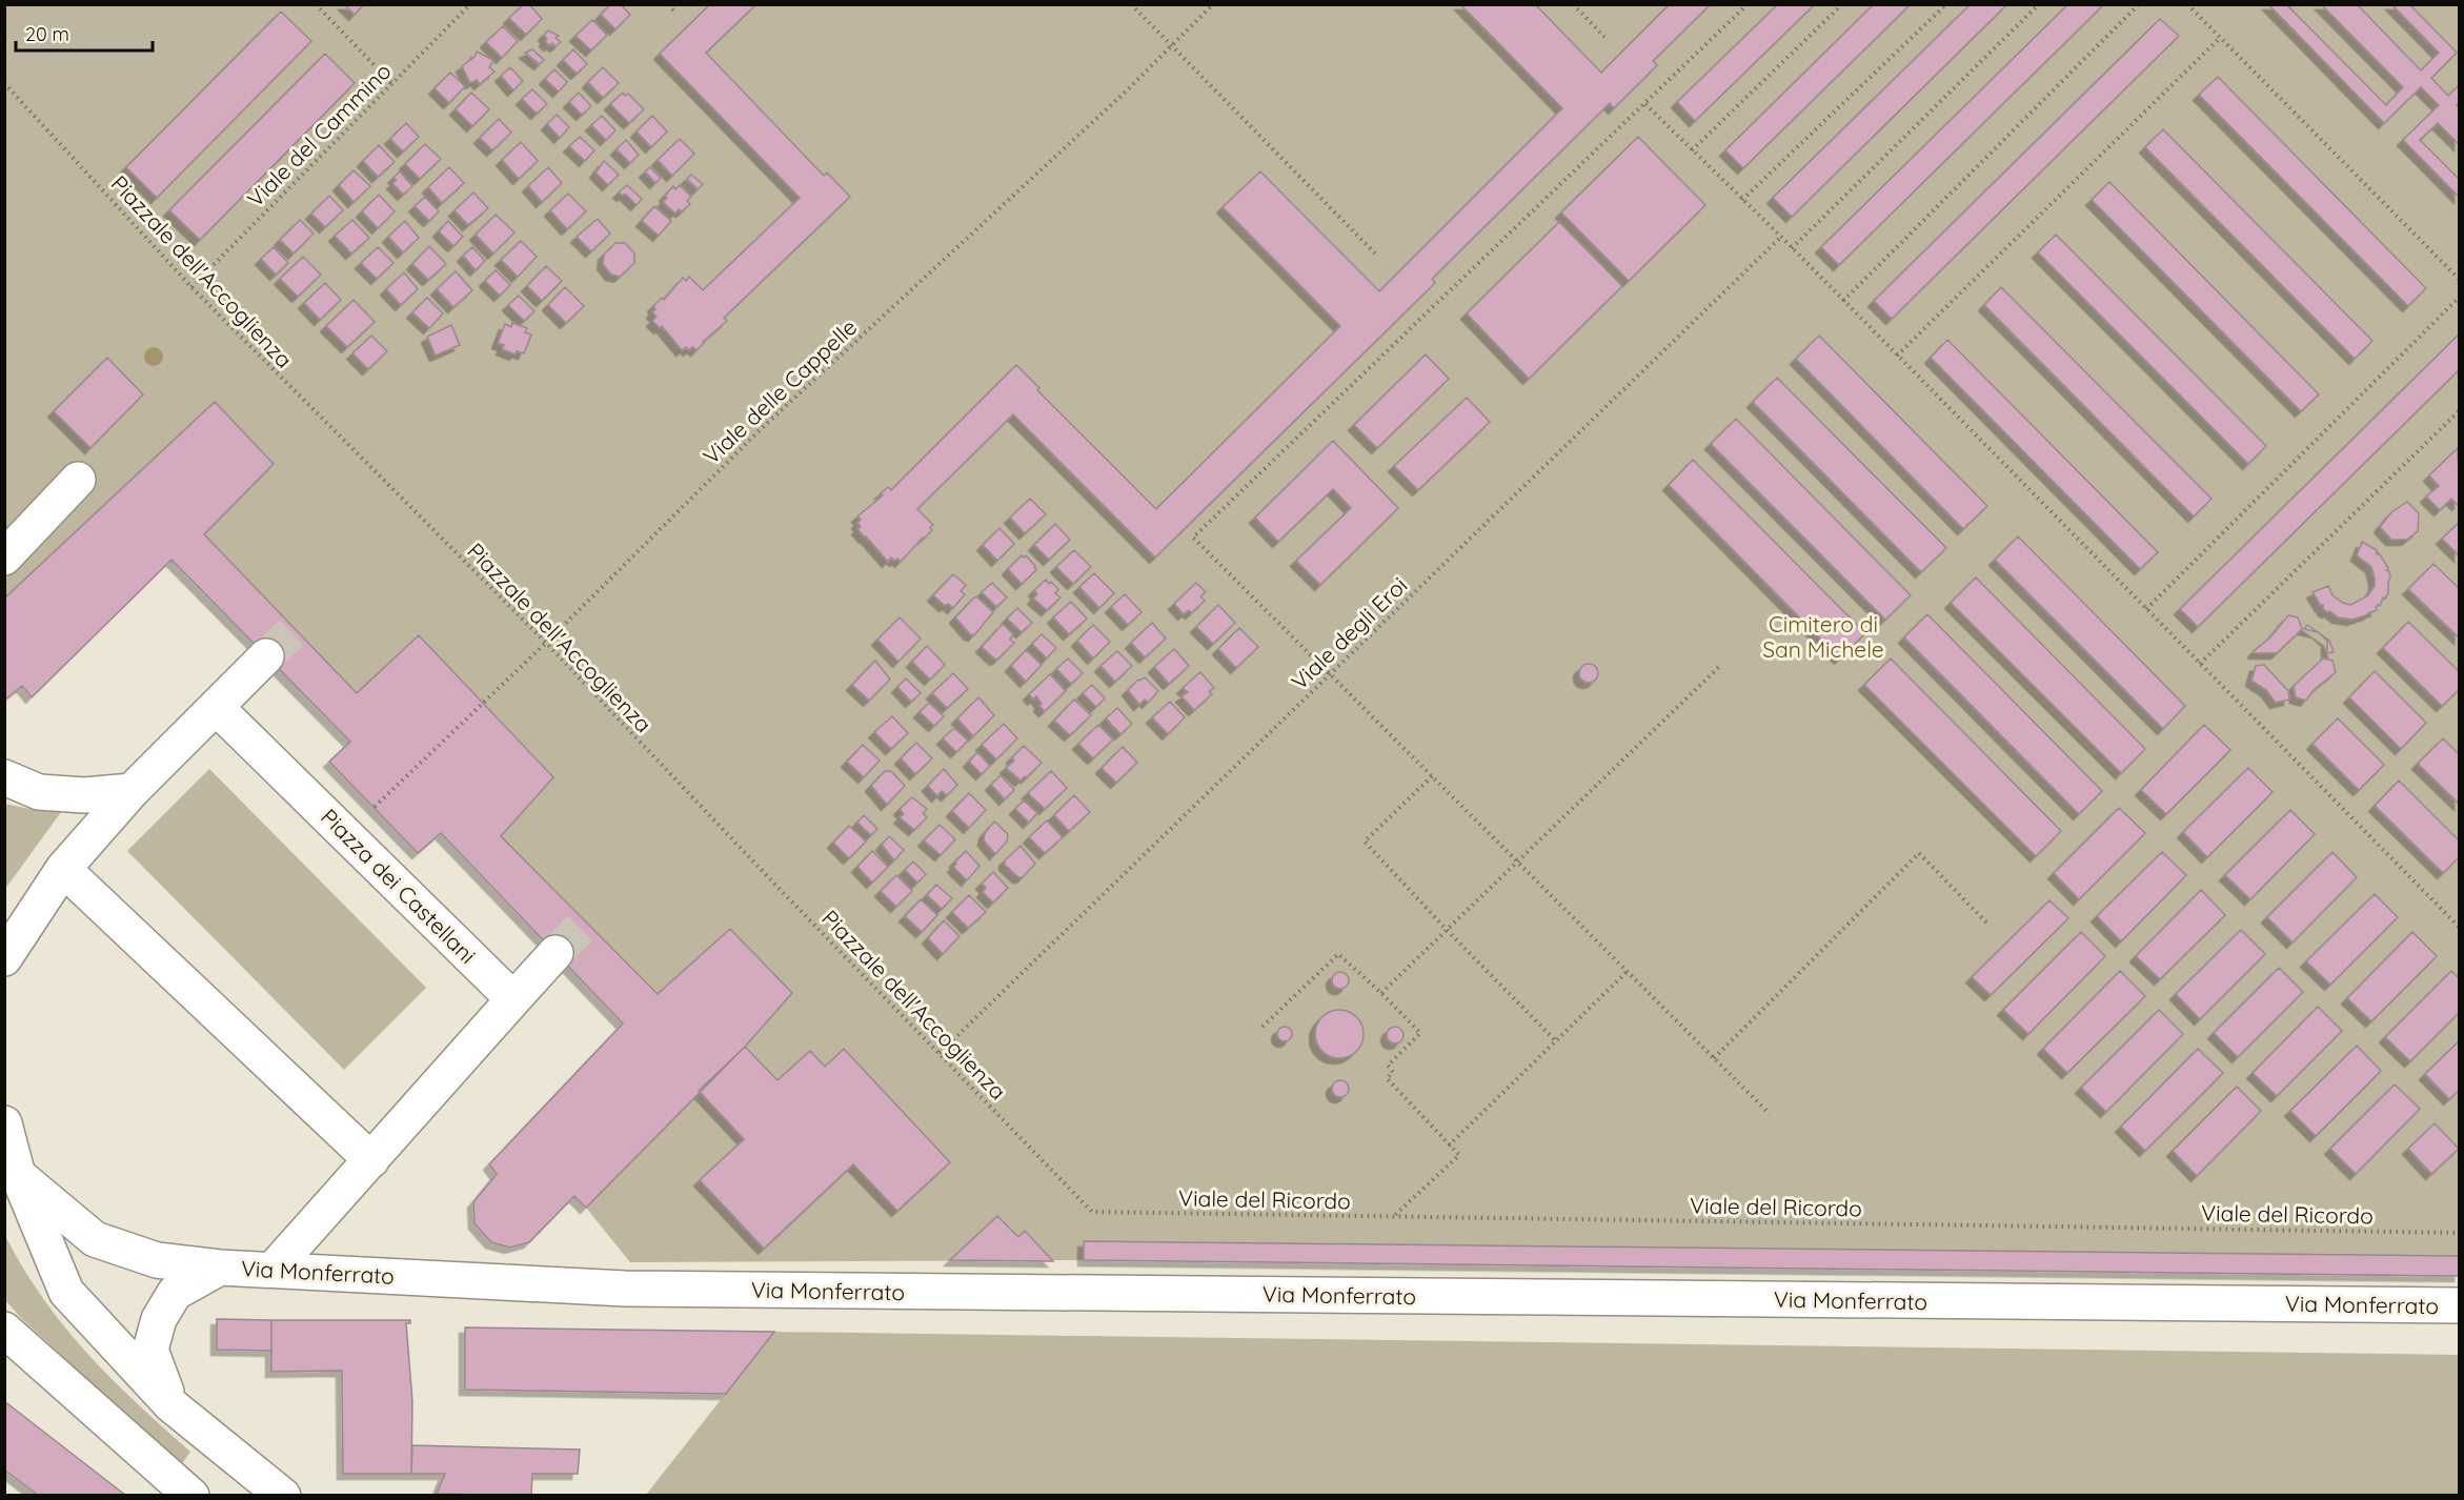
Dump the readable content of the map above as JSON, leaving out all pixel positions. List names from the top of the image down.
{
  "streets": {
    "street": ["Piazza dei Castellani", "Via Monferrato"],
    "path": [
      "Viale del Cammino",
      "Piazzale dell'Accoglienza",
      "Viale delle Cappelle",
      "Viale degli Eroi",
      "Viale del Ricordo"
    ]
  },
  "crossings": [
    ["Viale del Cammino", "Piazzale dell'Accoglienza"],
    ["Piazzale dell'Accoglienza", "Viale delle Cappelle"],
    ["Piazzale dell'Accoglienza", "Viale degli Eroi"],
    ["Piazzale dell'Accoglienza", "Viale del Ricordo"]
  ],
  "parks": ["Cimitero di San Michele"],
  "scale_bar": "20 m"
}
